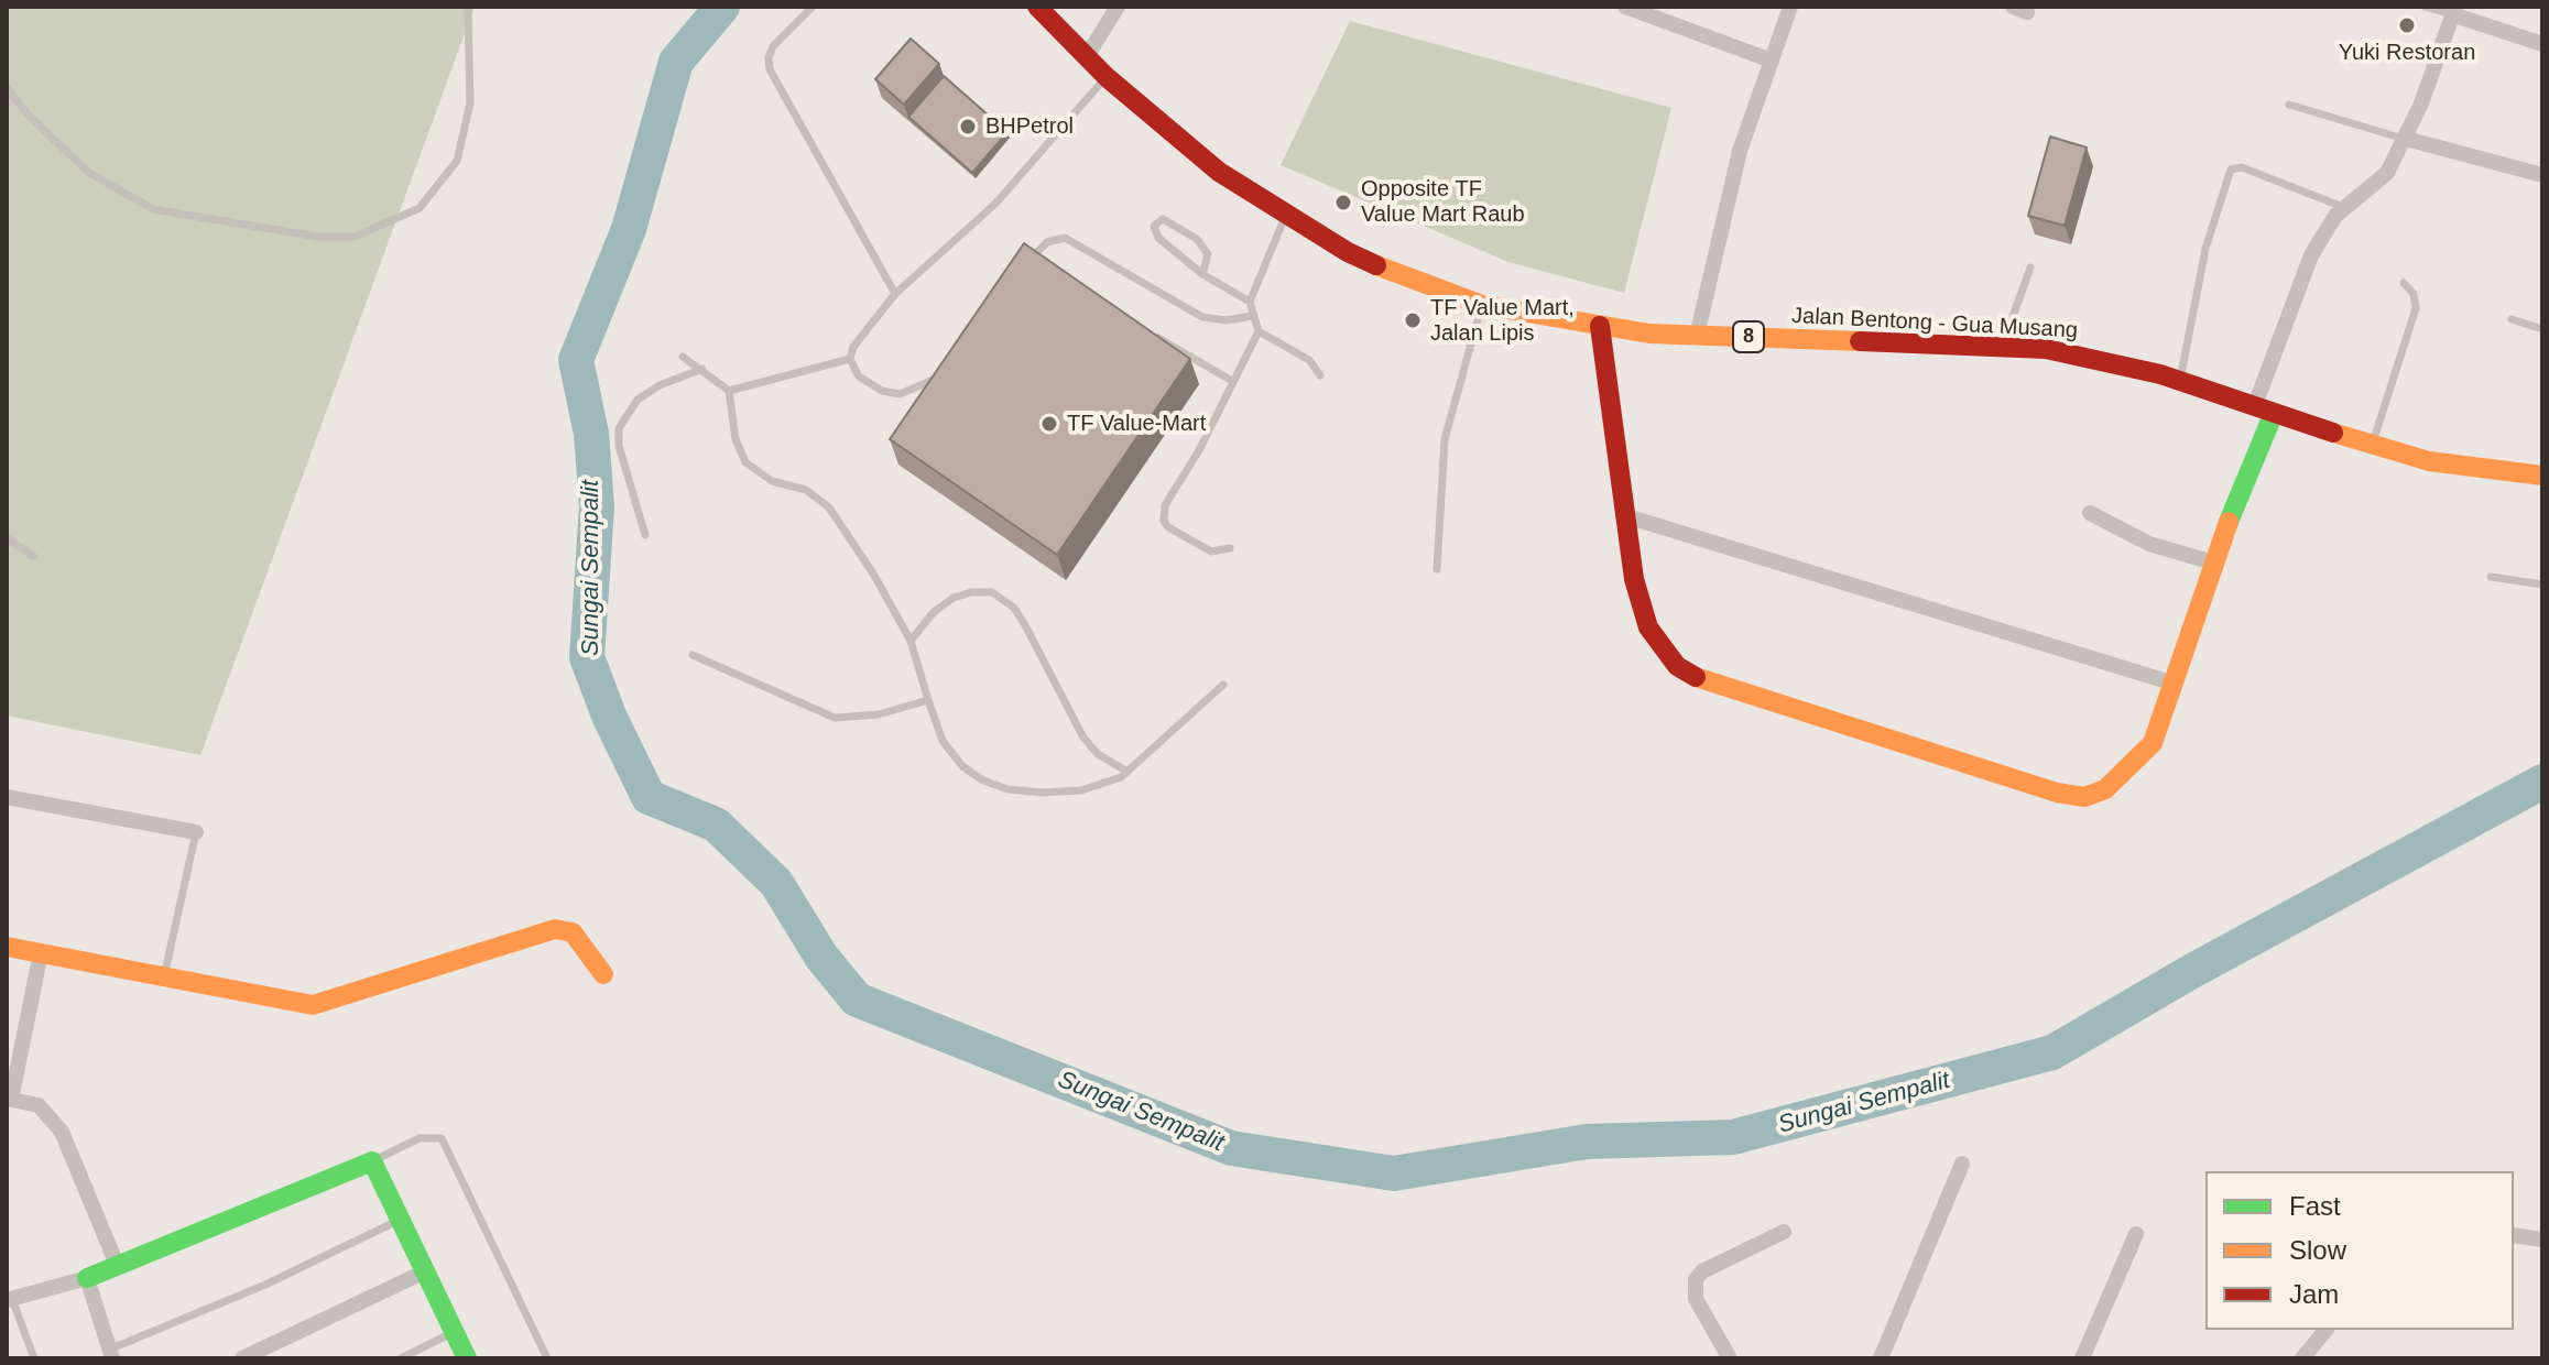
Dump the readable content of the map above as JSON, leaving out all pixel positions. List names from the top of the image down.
{
  "streets": {
    "street": ["Jalan Bentong - Gua Musang", "8"]
  },
  "water": ["Sungai Sempalit"],
  "places": [
    "Yuki Restoran",
    "BHPetrol",
    "Opposite TF Value Mart Raub",
    "TF Value Mart, Jalan Lipis",
    "TF Value-Mart"
  ],
  "legend": ["Fast", "Slow", "Jam"]
}
